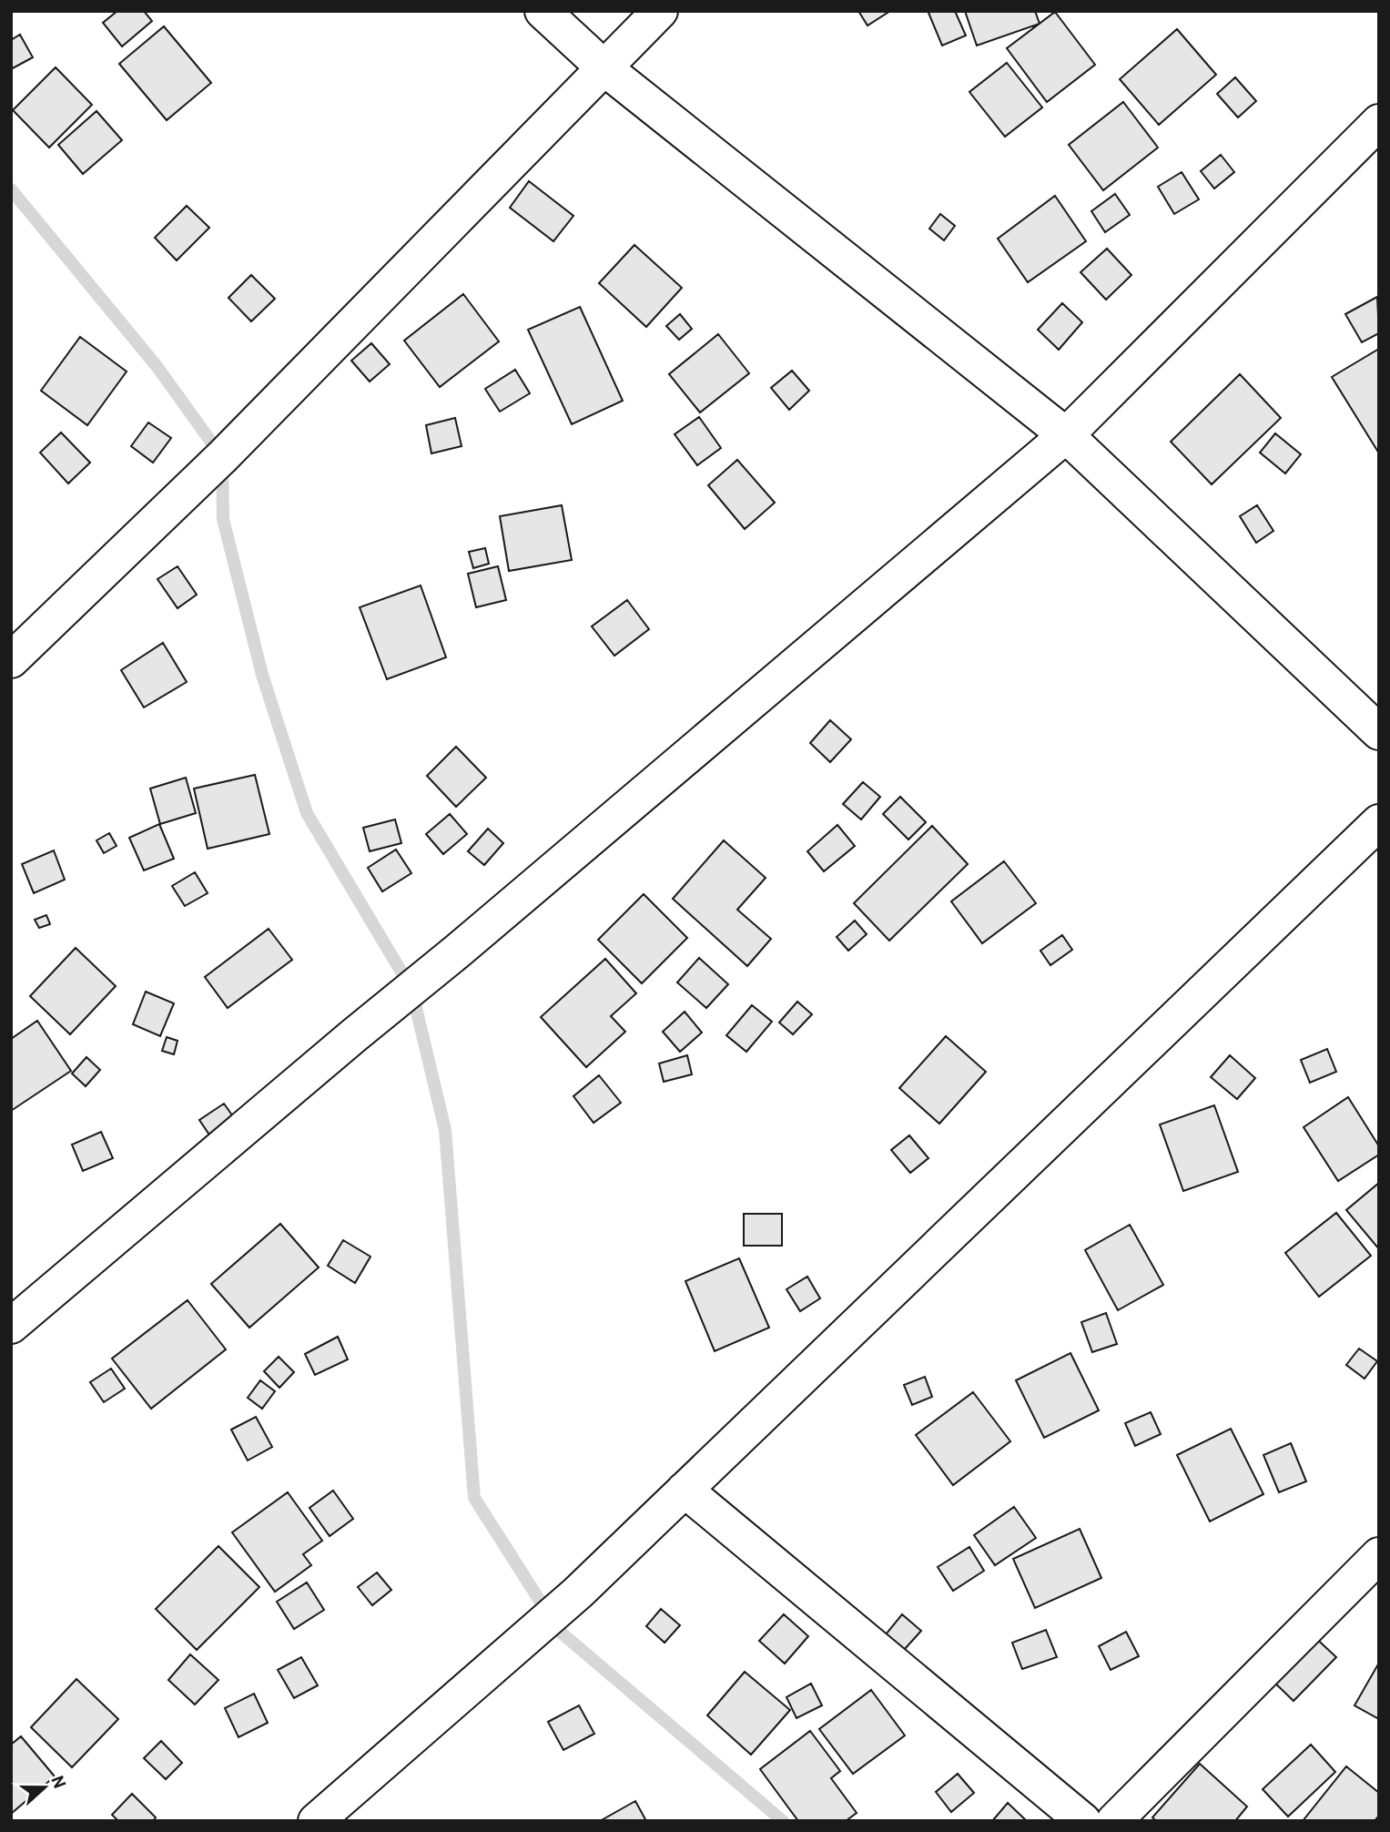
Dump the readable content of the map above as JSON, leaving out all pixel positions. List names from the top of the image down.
{
  "north": "right"
}
